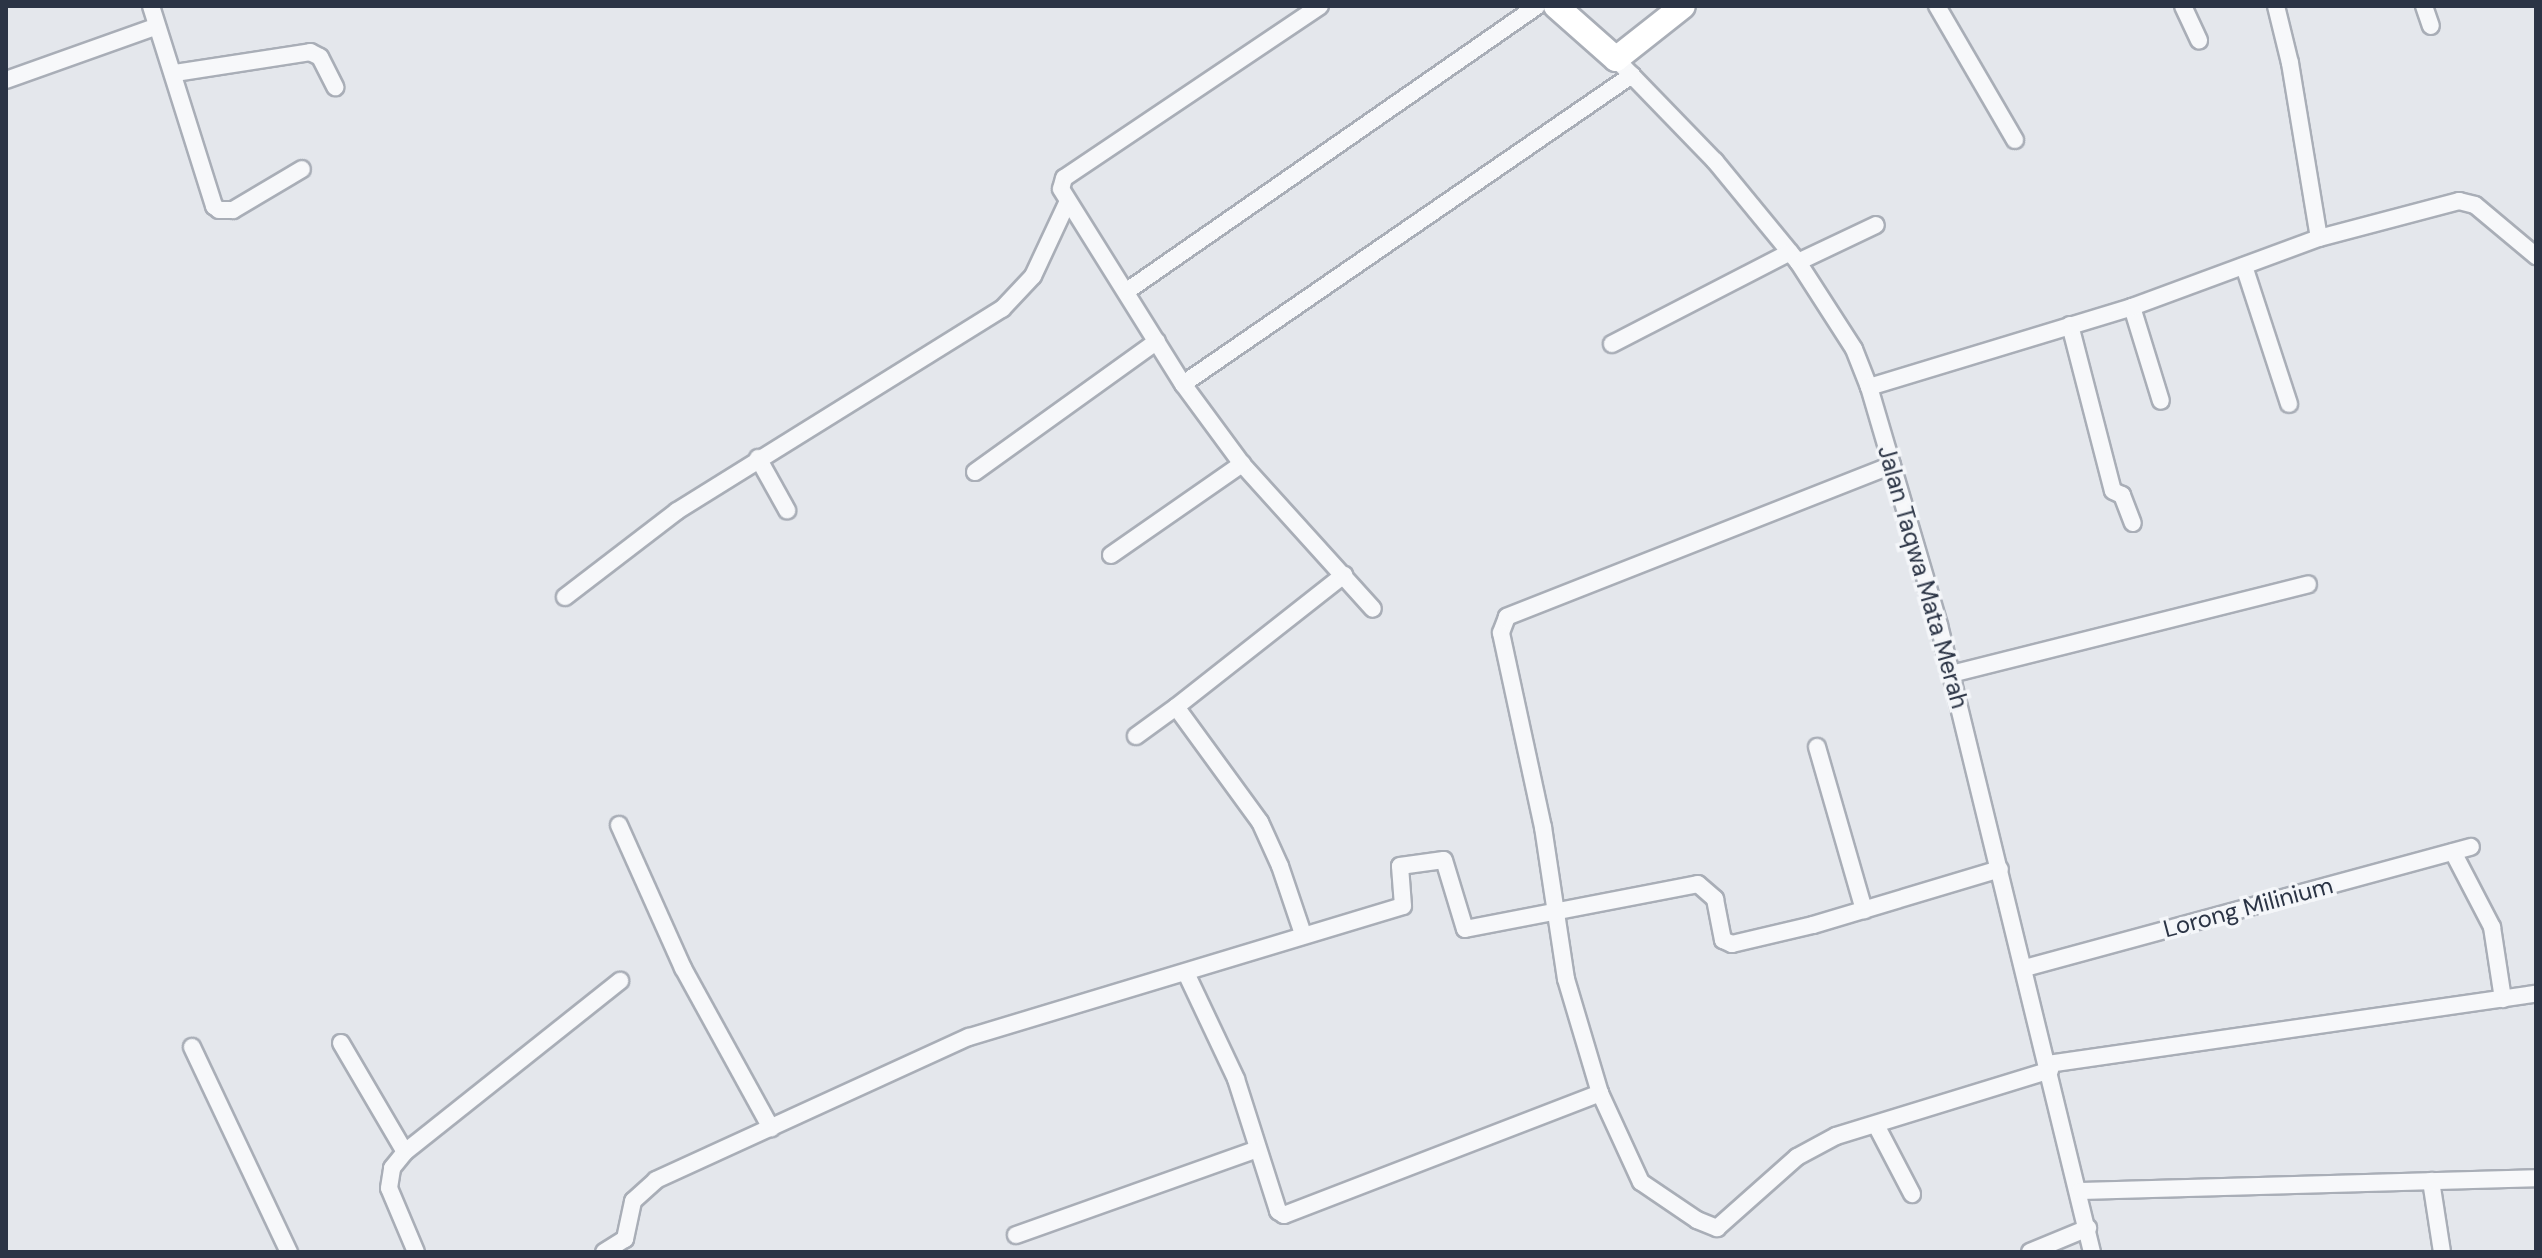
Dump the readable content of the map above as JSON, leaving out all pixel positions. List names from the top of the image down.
{
  "streets": {
    "street": ["Jalan Taqwa Mata Merah", "Lorong Milinium"]
  },
  "crossings": [
    ["Jalan Taqwa Mata Merah", "Lorong Milinium"]
  ]
}
